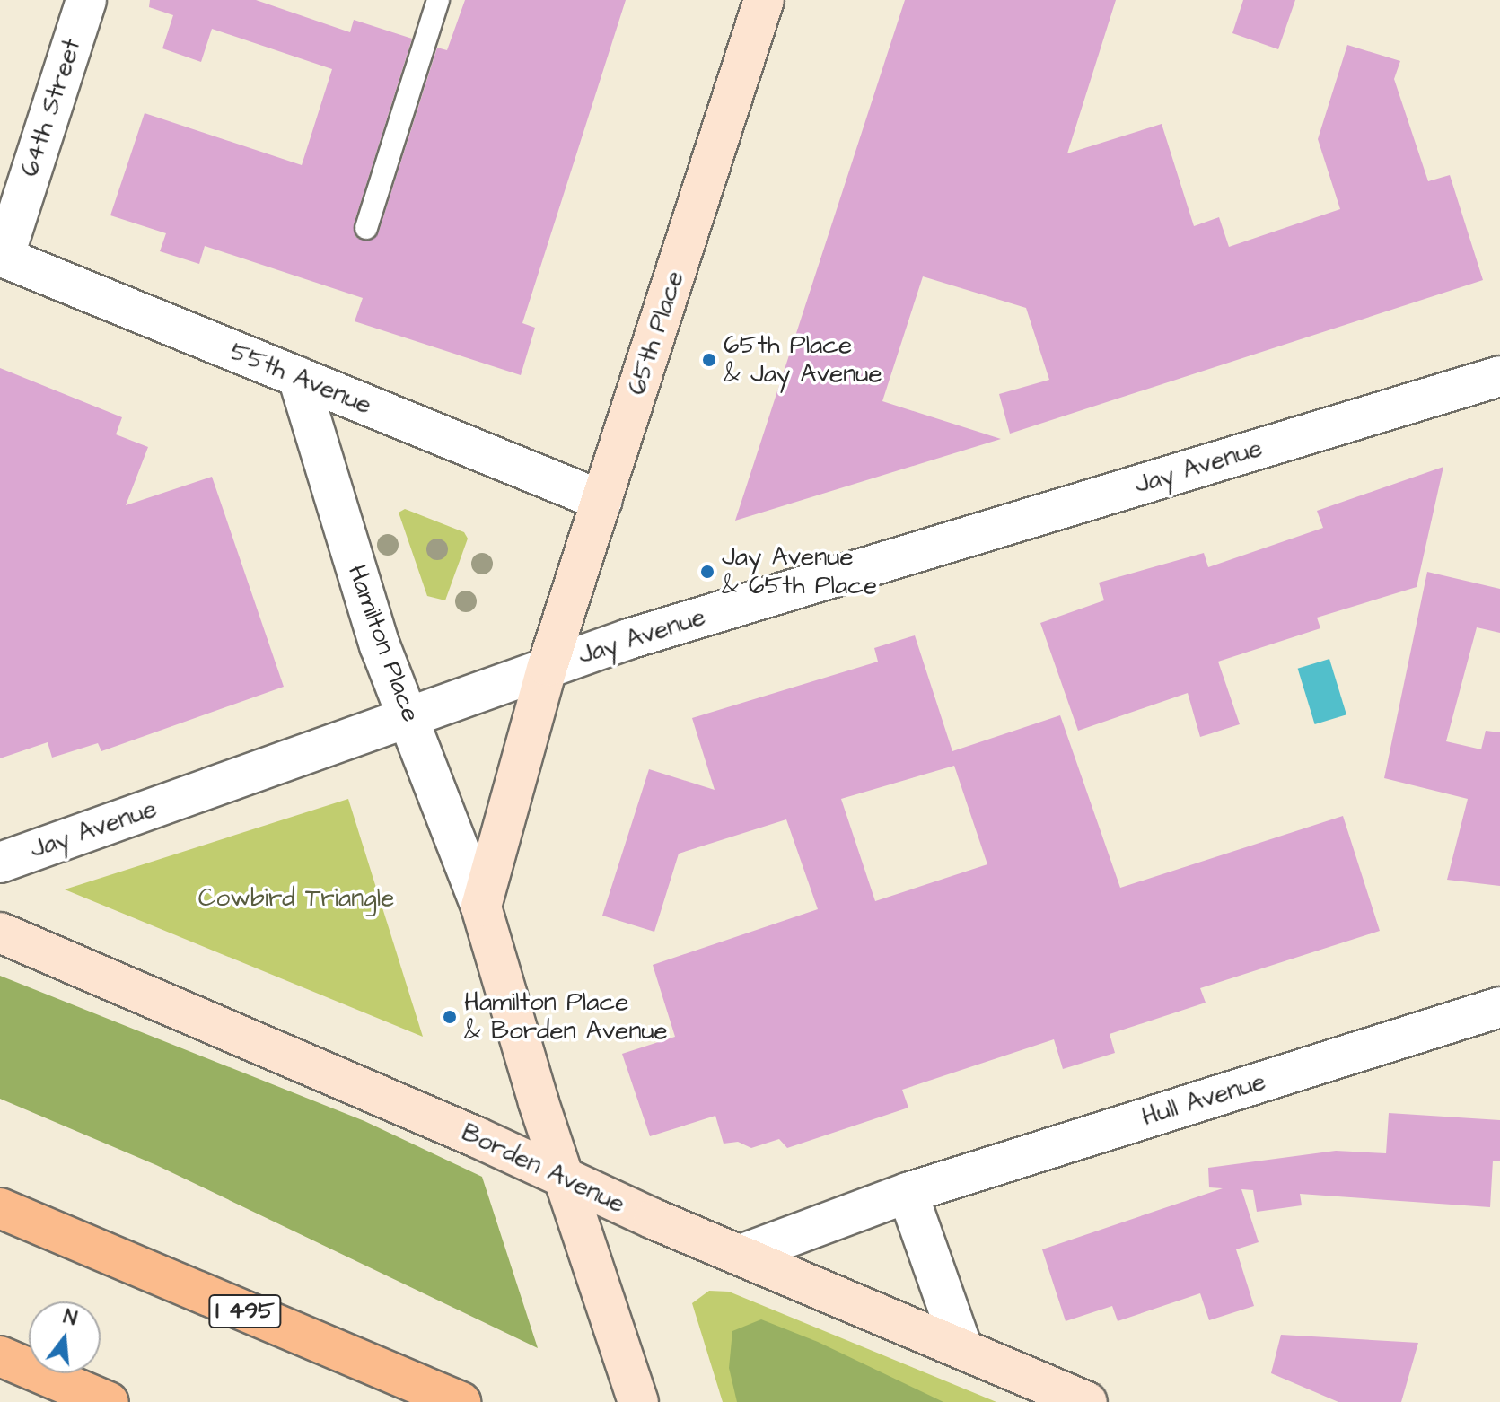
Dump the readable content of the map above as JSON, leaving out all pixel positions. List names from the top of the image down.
{
  "streets": {
    "highway": ["I 495"],
    "street": [
      "64th Street",
      "65th Place",
      "55th Avenue",
      "Jay Avenue",
      "Hamilton Place",
      "Hull Avenue",
      "Borden Avenue"
    ]
  },
  "crossings": [
    ["64th Street", "55th Avenue"],
    ["65th Place", "55th Avenue"],
    ["65th Place", "Jay Avenue"],
    ["55th Avenue", "Hamilton Place"],
    ["Jay Avenue", "Hamilton Place"],
    ["Hamilton Place", "Borden Avenue"],
    ["Hull Avenue", "Borden Avenue"]
  ],
  "parks": ["Cowbird Triangle"],
  "places": ["65th Place & Jay Avenue", "Jay Avenue & 65th Place", "Hamilton Place & Borden Avenue"],
  "north": "top"
}
